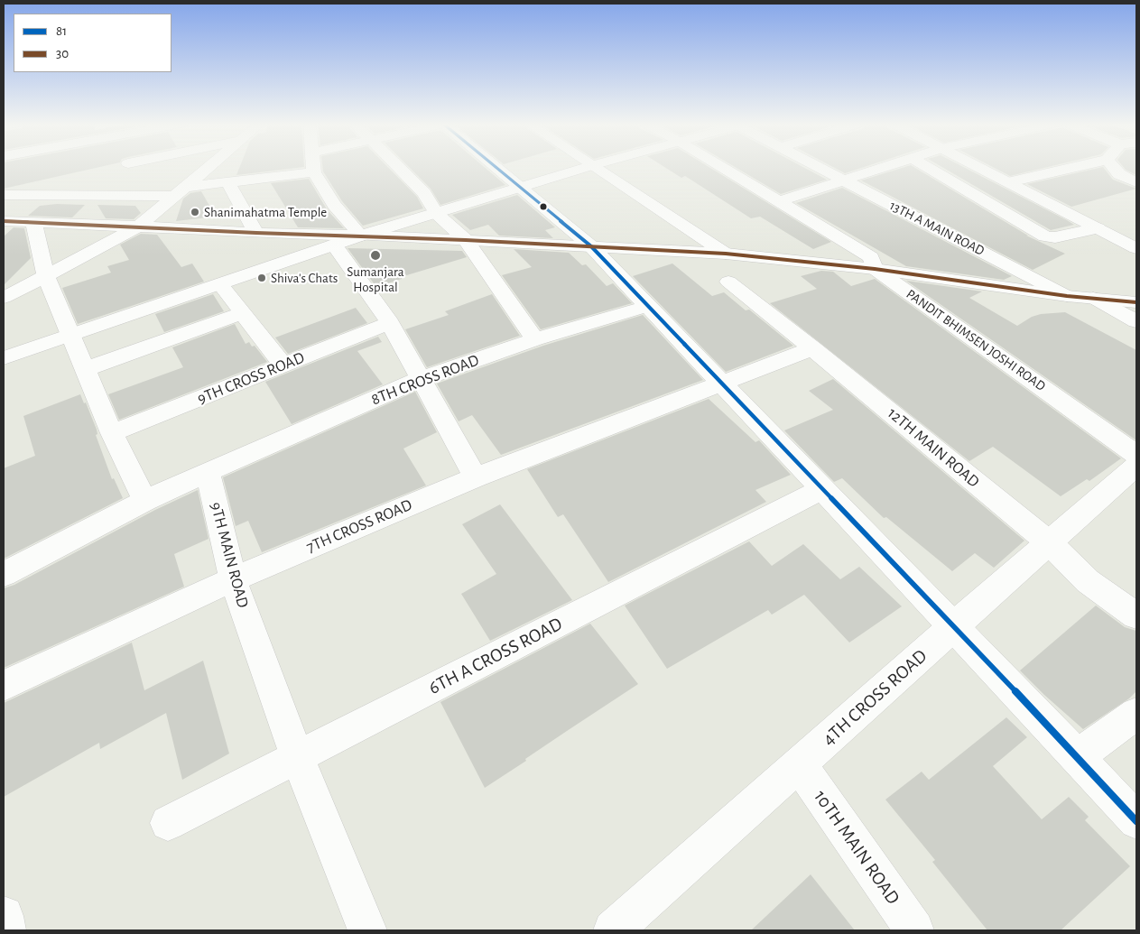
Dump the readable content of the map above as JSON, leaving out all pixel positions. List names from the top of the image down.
{
  "streets": {
    "street": [
      "13TH A MAIN ROAD",
      "PANDIT BHIMSEN JOSHI ROAD",
      "9TH CROSS ROAD",
      "8TH CROSS ROAD",
      "12TH MAIN ROAD",
      "7TH CROSS ROAD",
      "9TH MAIN ROAD",
      "6TH A CROSS ROAD",
      "4TH CROSS ROAD",
      "10TH MAIN ROAD"
    ]
  },
  "crossings": [
    ["8TH CROSS ROAD", "9TH MAIN ROAD"],
    ["12TH MAIN ROAD", "7TH CROSS ROAD"],
    ["12TH MAIN ROAD", "4TH CROSS ROAD"],
    ["7TH CROSS ROAD", "9TH MAIN ROAD"],
    ["9TH MAIN ROAD", "6TH A CROSS ROAD"],
    ["4TH CROSS ROAD", "10TH MAIN ROAD"]
  ],
  "places": ["Shanimahatma Temple", "Sumanjara Hospital", "Shiva's Chats"],
  "lines": ["transit line 81", "transit line 30"],
  "legend": ["81", "30"]
}
